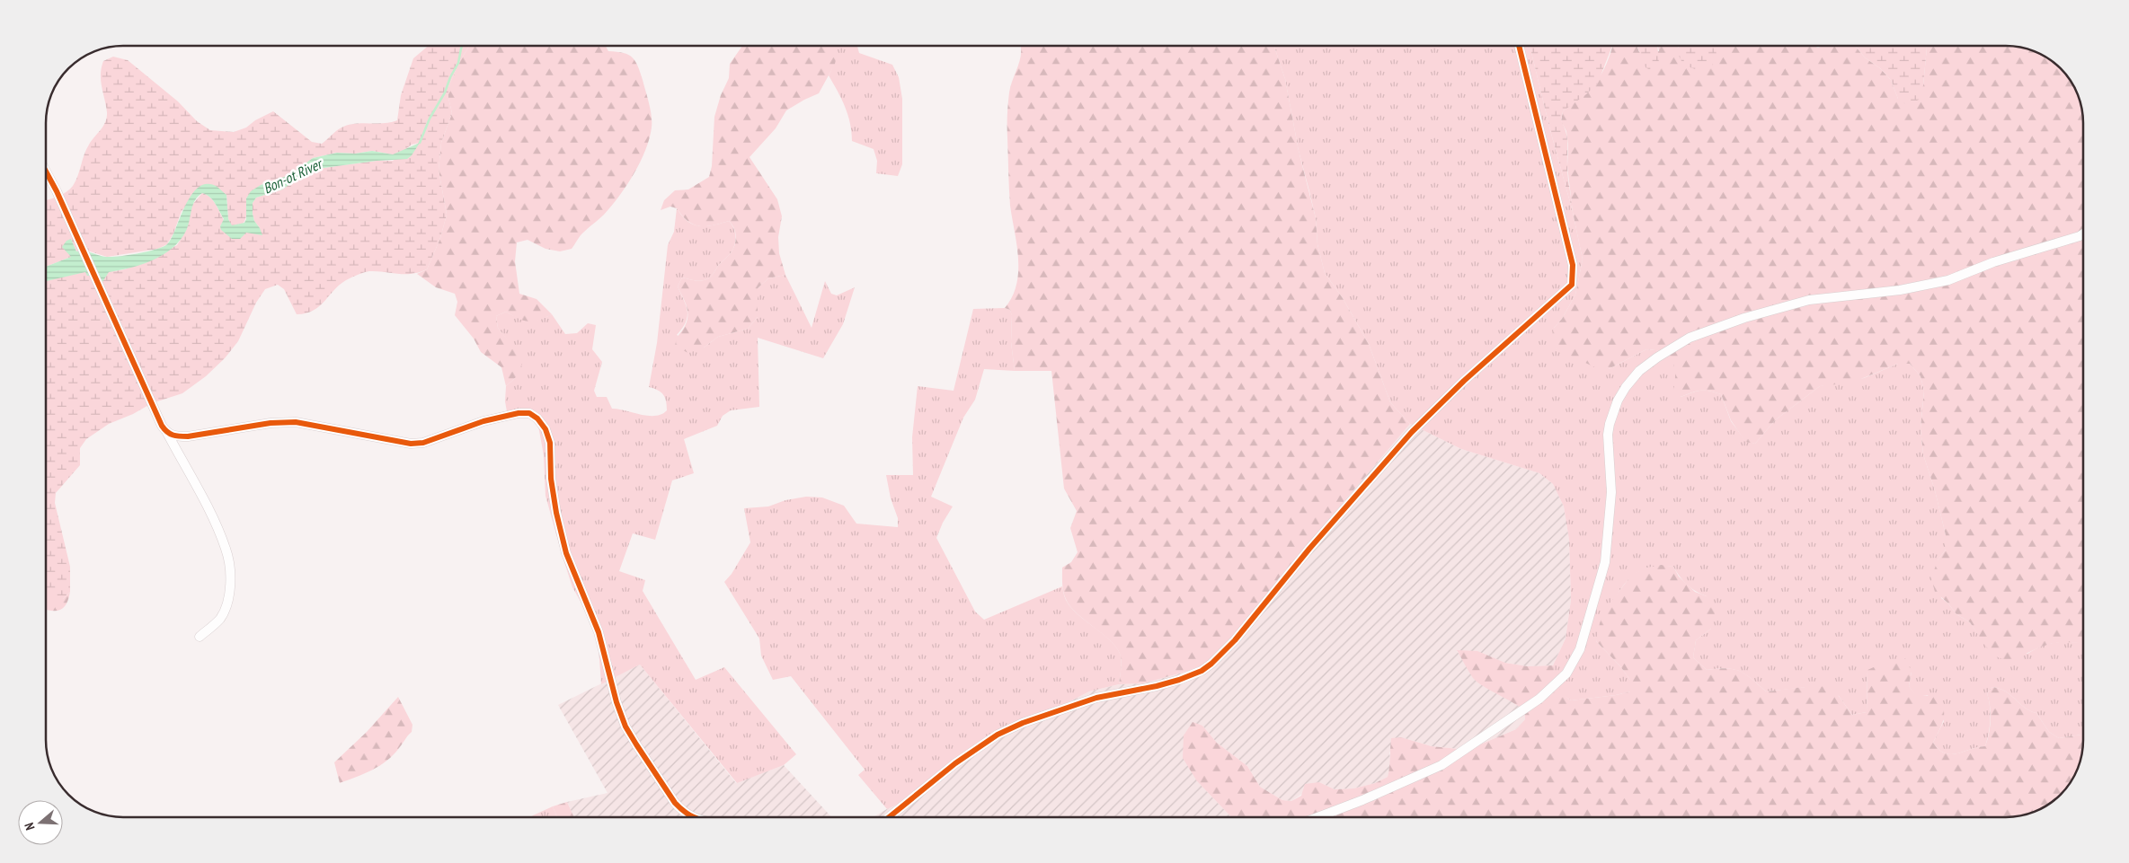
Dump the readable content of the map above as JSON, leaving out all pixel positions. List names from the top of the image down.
{
  "water": ["Bon-ot River"],
  "north": "left"
}
